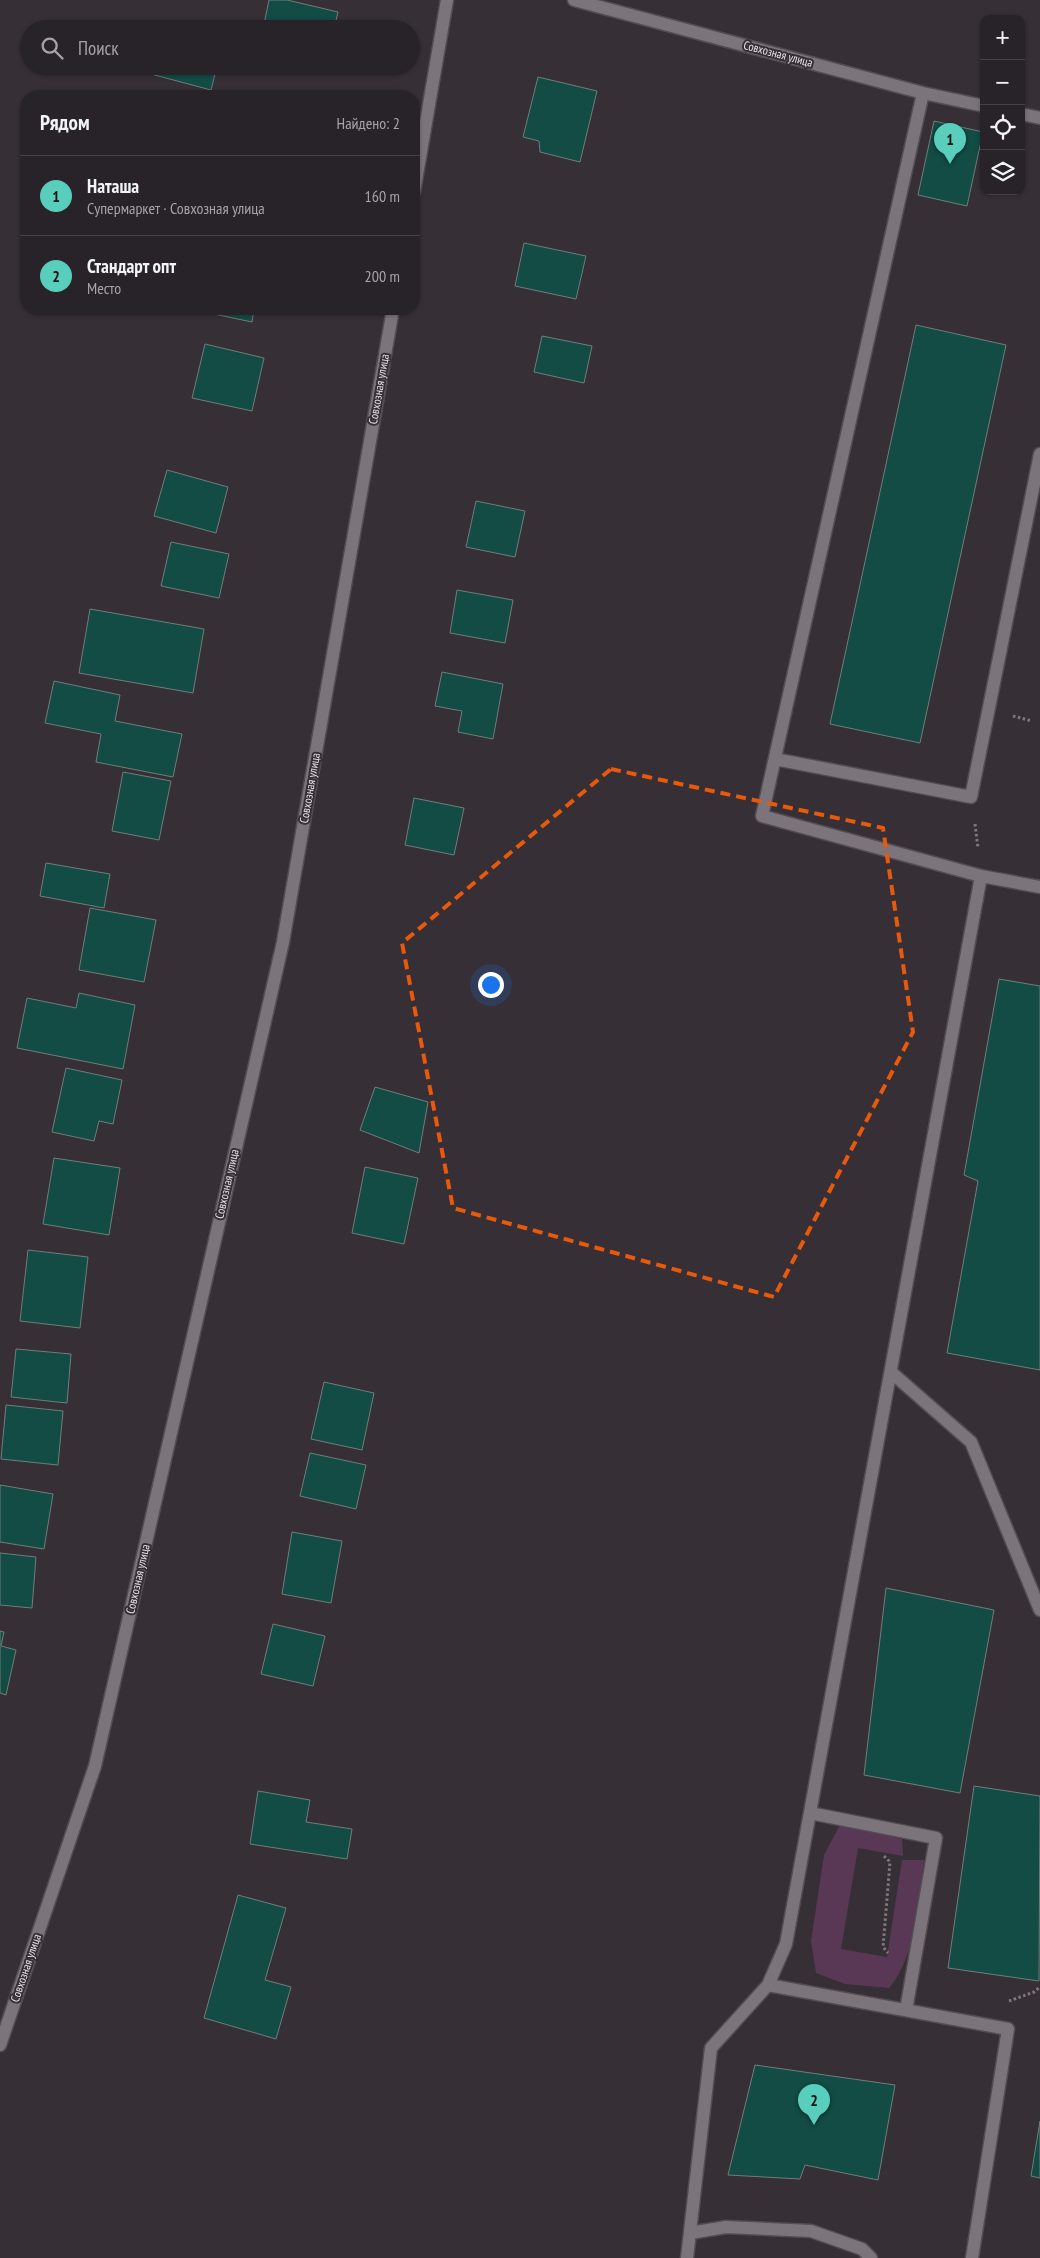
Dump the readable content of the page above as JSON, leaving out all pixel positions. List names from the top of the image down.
{
  "streets": {
    "street": ["Совхозная улица"]
  },
  "page": {
    "map_buttons": ["+", "−"],
    "search": "Поиск",
    "heading": ["Рядом", "Найдено: 2"],
    "pins": ["1", "2"],
    "list": [
      {
        "mark": "1",
        "name": "Наташа",
        "note": "Супермаркет · Совхозная улица",
        "value": "160 m"
      },
      {
        "mark": "2",
        "name": "Стандарт опт",
        "note": "Место",
        "value": "200 m"
      }
    ]
  }
}
